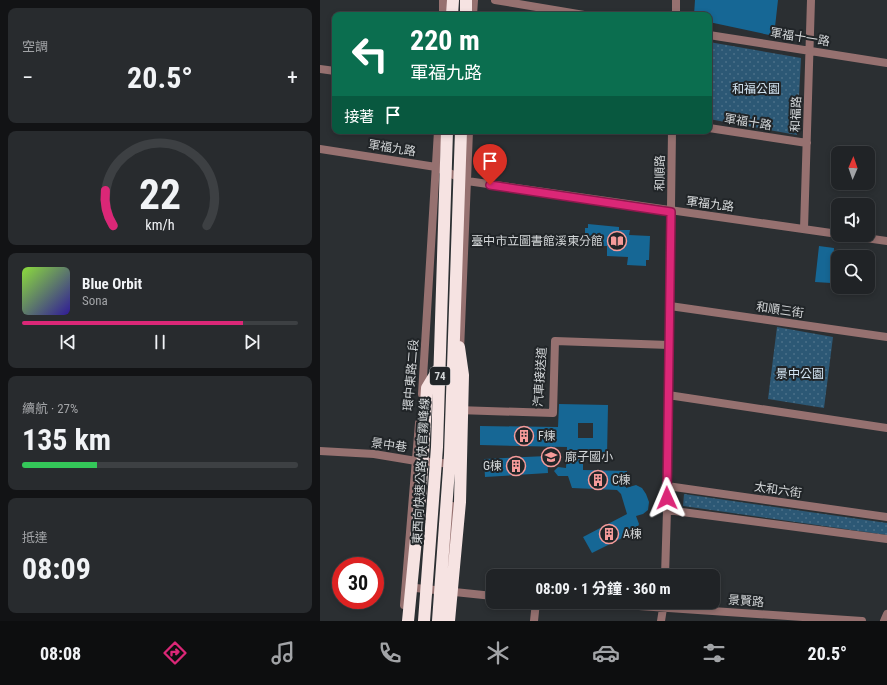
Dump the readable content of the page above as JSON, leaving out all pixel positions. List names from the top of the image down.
{
  "streets": {
    "highway": ["74", "東西向快速公路 快官霧峰線"],
    "street": [
      "軍福十一路",
      "和福路",
      "軍福十路",
      "軍福九路",
      "和順路",
      "和順三街",
      "環中東路二段",
      "汽車接送道",
      "景中巷",
      "太和六街",
      "景賢路"
    ]
  },
  "crossings": [
    ["軍福十一路", "和福路"],
    ["和福路", "軍福十路"],
    ["和福路", "軍福九路"],
    ["軍福九路", "和順路"],
    ["軍福九路", "環中東路二段"],
    ["和順路", "和順三街"],
    ["和順路", "汽車接送道"],
    ["和順路", "太和六街"],
    ["環中東路二段", "景中巷"]
  ],
  "parks": ["和福公園", "景中公園"],
  "places": {
    "library": ["臺中市立圖書館溪東分館"],
    "building": [
      "F棟",
      "G棟",
      "C棟",
      "A棟"
    ],
    "school or university": ["廍子國小"]
  },
  "north": "top",
  "page": {
    "tile": [
      "空調",
      ["續航 · 27%", "135 km"],
      ["抵達", "08:09"]
    ],
    "turn": ["220 m", "軍福九路"],
    "heat": ["−", "20.5°", "+"],
    "then": "接著",
    "song": ["Blue Orbit", "Sona"],
    "limit": "30",
    "trip": "08:09 · 1 分鐘 · 360 m",
    "tabs": ["08:08", "20.5°"],
    "gauge": ["22", "km/h"]
  }
}
